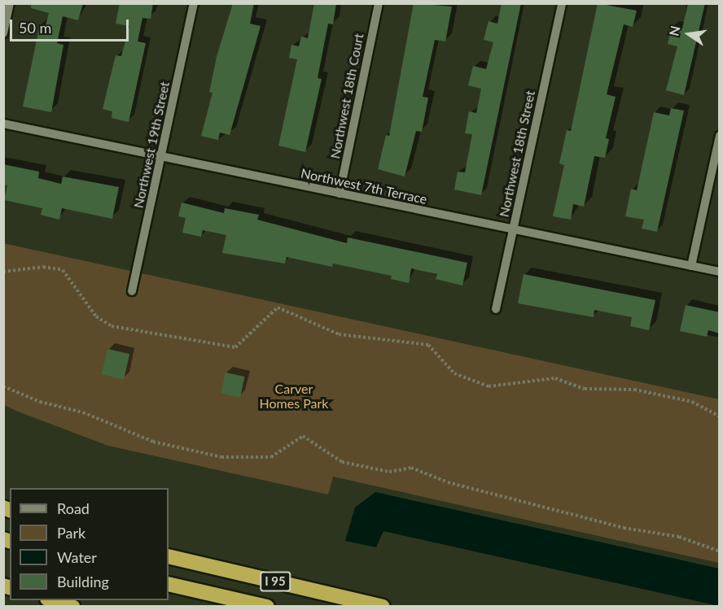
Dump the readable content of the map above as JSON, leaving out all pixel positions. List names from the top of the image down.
{
  "streets": {
    "highway": ["I 95"],
    "street": [
      "Northwest 18th Court",
      "Northwest 19th Street",
      "Northwest 18th Street",
      "Northwest 7th Terrace"
    ]
  },
  "crossings": [
    ["Northwest 18th Court", "Northwest 7th Terrace"],
    ["Northwest 19th Street", "Northwest 7th Terrace"],
    ["Northwest 18th Street", "Northwest 7th Terrace"]
  ],
  "parks": ["Carver Homes Park"],
  "legend": [
    "Road",
    "Park",
    "Water",
    "Building"
  ],
  "scale_bar": "50 m",
  "north": "left"
}
